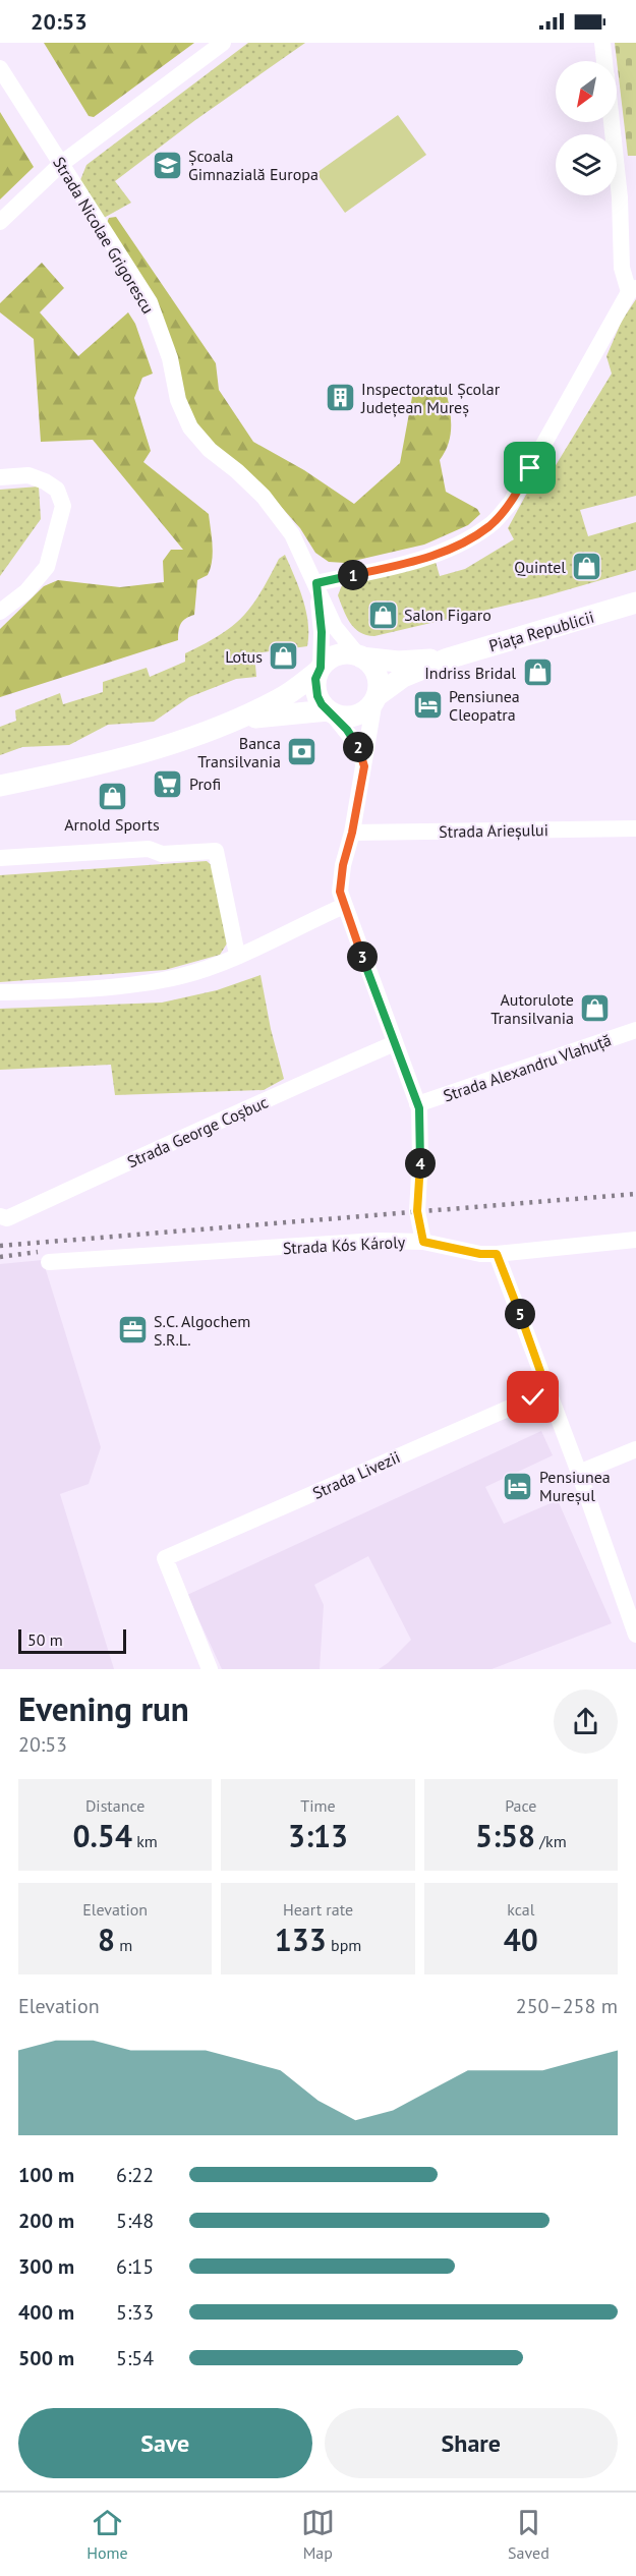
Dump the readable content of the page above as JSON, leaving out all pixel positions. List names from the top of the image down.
{
  "streets": {
    "main road": ["Piața Republicii"],
    "street": [
      "Strada Nicolae Grigorescu",
      "Strada Arieșului",
      "Strada Alexandru Vlahuță",
      "Strada George Coșbuc",
      "Strada Kós Károly",
      "Strada Livezii"
    ]
  },
  "crossings": [
    ["Strada Nicolae Grigorescu", "Piața Republicii"]
  ],
  "places": {
    "school or university": ["Școala Gimnazială Europa"],
    "building": ["Inspectoratul Școlar Județean Mureș"],
    "shop": [
      "Quintel",
      "Salon Figaro",
      "Lotus",
      "Indriss Bridal",
      "Arnold Sports",
      "Autorulote Transilvania"
    ],
    "hotel": ["Pensiunea Cleopatra", "Pensiunea Mureșul"],
    "bank": ["Banca Transilvania"],
    "supermarket": ["Profi"],
    "office": ["S.C. Algochem S.R.L."]
  },
  "scale_bar": "50 m",
  "north": "bottom left",
  "page": {
    "status": "20:53",
    "pins": [
      "1",
      "2",
      "3",
      "4",
      "5"
    ],
    "scale": "50 m",
    "heading": ["Evening run", "20:53"],
    "stats": [
      ["Distance", "0.54 km"],
      ["Time", "3:13"],
      ["Pace", "5:58 /km"],
      ["Elevation", "8 m"],
      ["Heart rate", "133 bpm"],
      ["kcal", "40"]
    ],
    "chart": ["Elevation", "250–258 m"],
    "list": [
      {
        "name": "100 m",
        "note": "6:22"
      },
      {
        "name": "200 m",
        "note": "5:48"
      },
      {
        "name": "300 m",
        "note": "6:15"
      },
      {
        "name": "400 m",
        "note": "5:33"
      },
      {
        "name": "500 m",
        "note": "5:54"
      }
    ],
    "buttons": ["Save", "Share"],
    "tabs": ["Home", "Map", "Saved"]
  }
}
